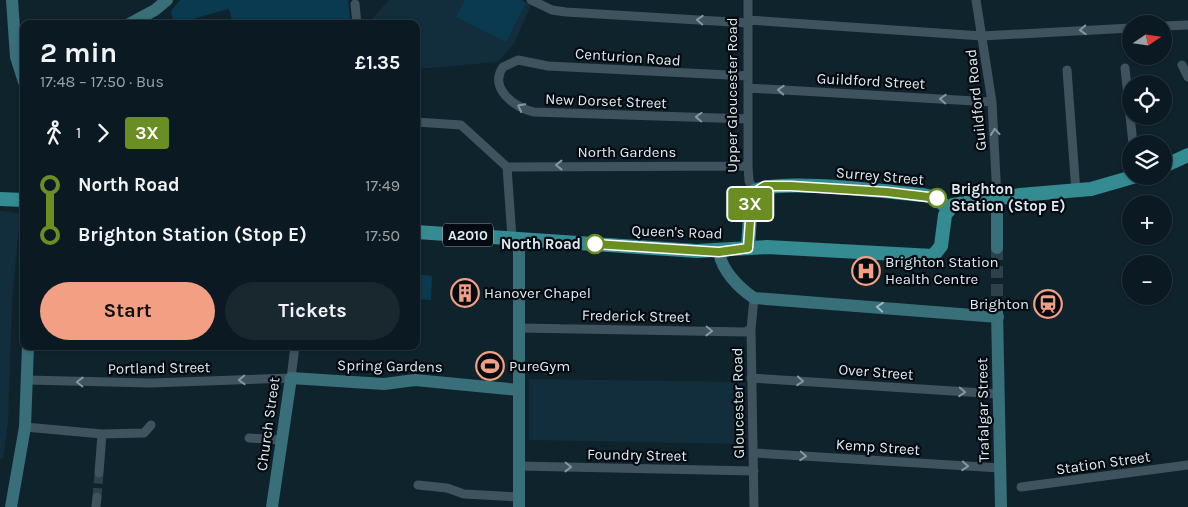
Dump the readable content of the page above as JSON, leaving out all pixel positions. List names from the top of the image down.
{
  "streets": {
    "main road": [
      "Upper Gloucester Road",
      "Surrey Street",
      "Queen's Road",
      "A2010"
    ],
    "street": [
      "Centurion Road",
      "Guildford Street",
      "Guildford Road",
      "New Dorset Street",
      "North Gardens",
      "Frederick Street",
      "Spring Gardens",
      "Portland Street",
      "Over Street",
      "Gloucester Road",
      "Trafalgar Street",
      "Church Street",
      "Kemp Street",
      "Foundry Street",
      "Station Street"
    ]
  },
  "crossings": [
    ["Centurion Road", "Upper Gloucester Road"],
    ["Centurion Road", "New Dorset Street"],
    ["Guildford Street", "Upper Gloucester Road"],
    ["Guildford Street", "Guildford Road"],
    ["Upper Gloucester Road", "New Dorset Street"],
    ["Upper Gloucester Road", "North Gardens"],
    ["Upper Gloucester Road", "Surrey Street"],
    ["Upper Gloucester Road", "Queen's Road"],
    ["Surrey Street", "Queen's Road"],
    ["Frederick Street", "Gloucester Road"],
    ["Spring Gardens", "Portland Street"],
    ["Spring Gardens", "Church Street"],
    ["Portland Street", "Church Street"],
    ["Over Street", "Gloucester Road"],
    ["Over Street", "Trafalgar Street"],
    ["Gloucester Road", "Trafalgar Street"],
    ["Gloucester Road", "Kemp Street"],
    ["Gloucester Road", "Foundry Street"],
    ["Trafalgar Street", "Kemp Street"]
  ],
  "one_way": [
    "North Gardens",
    "Frederick Street",
    "Over Street",
    "Trafalgar Street",
    "Kemp Street",
    "Foundry Street"
  ],
  "places": {
    "other": ["Brighton Station (Stop E)", "North Road"],
    "hospital": ["Brighton Station Health Centre"],
    "building": ["Hanover Chapel"],
    "station": ["Brighton"],
    "sports": ["PureGym"]
  },
  "lines": ["bus line 3X"],
  "north": "right",
  "page": {
    "on_map": "3X",
    "map_buttons": ["+", "−"],
    "heading": ["2 min", "17:48 – 17:50 · Bus", "£1.35"],
    "legs": ["1", "3X"],
    "list": [
      {
        "name": "North Road",
        "value": "17:49"
      },
      {
        "name": "Brighton Station (Stop E)",
        "value": "17:50"
      }
    ],
    "buttons": ["Start", "Tickets"]
  }
}
